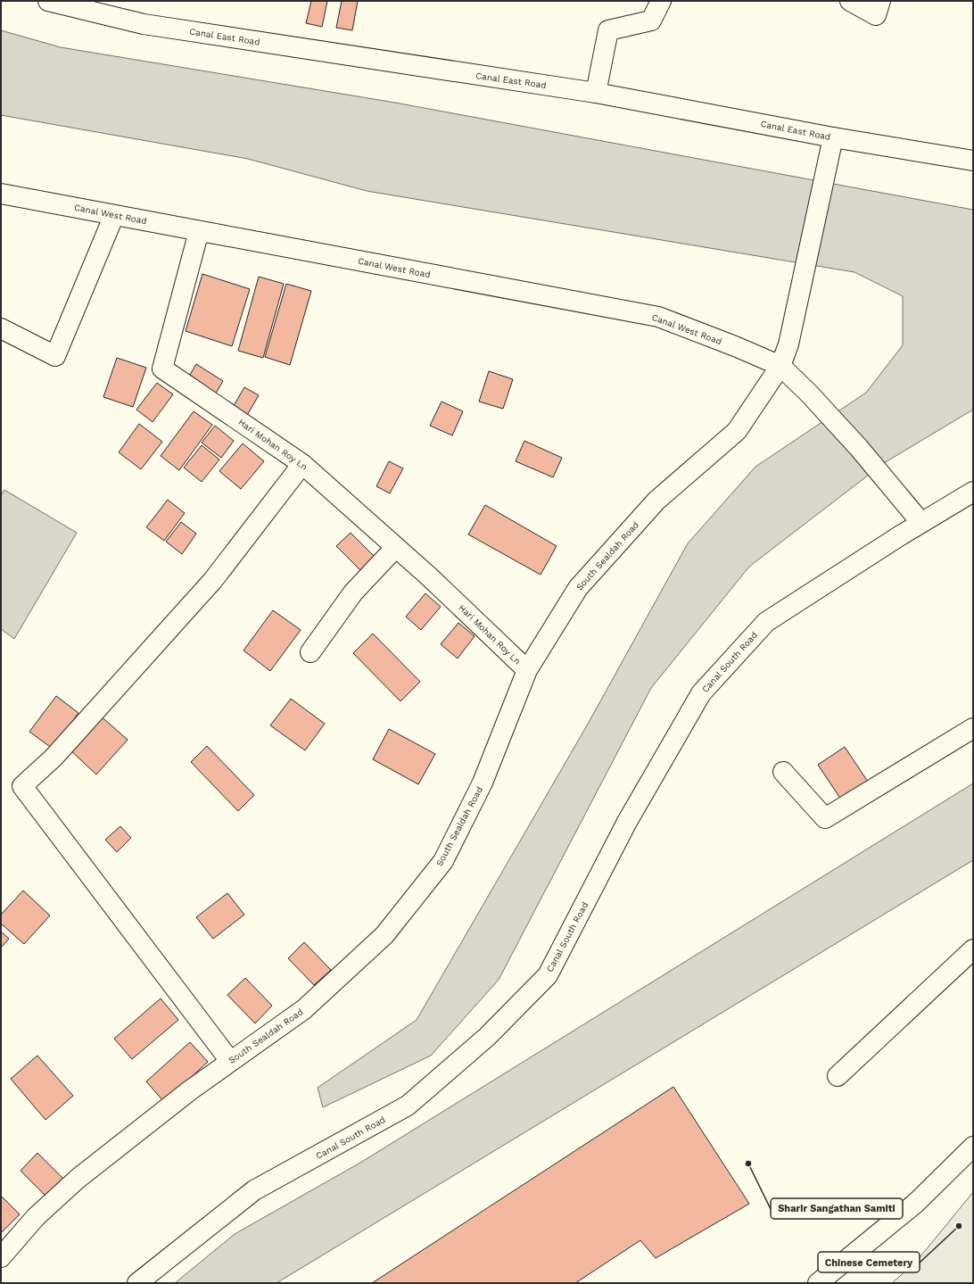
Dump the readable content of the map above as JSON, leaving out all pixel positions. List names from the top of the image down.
{
  "streets": {
    "street": [
      "Canal East Road",
      "Canal West Road",
      "Hari Mohan Roy Ln",
      "South Sealdah Road",
      "Canal South Road"
    ]
  },
  "crossings": [
    ["Canal East Road", "South Sealdah Road"],
    ["Canal West Road", "Hari Mohan Roy Ln"],
    ["Canal West Road", "South Sealdah Road"],
    ["Hari Mohan Roy Ln", "South Sealdah Road"]
  ],
  "places": ["Sharir Sangathan Samiti", "Chinese Cemetery"]
}
